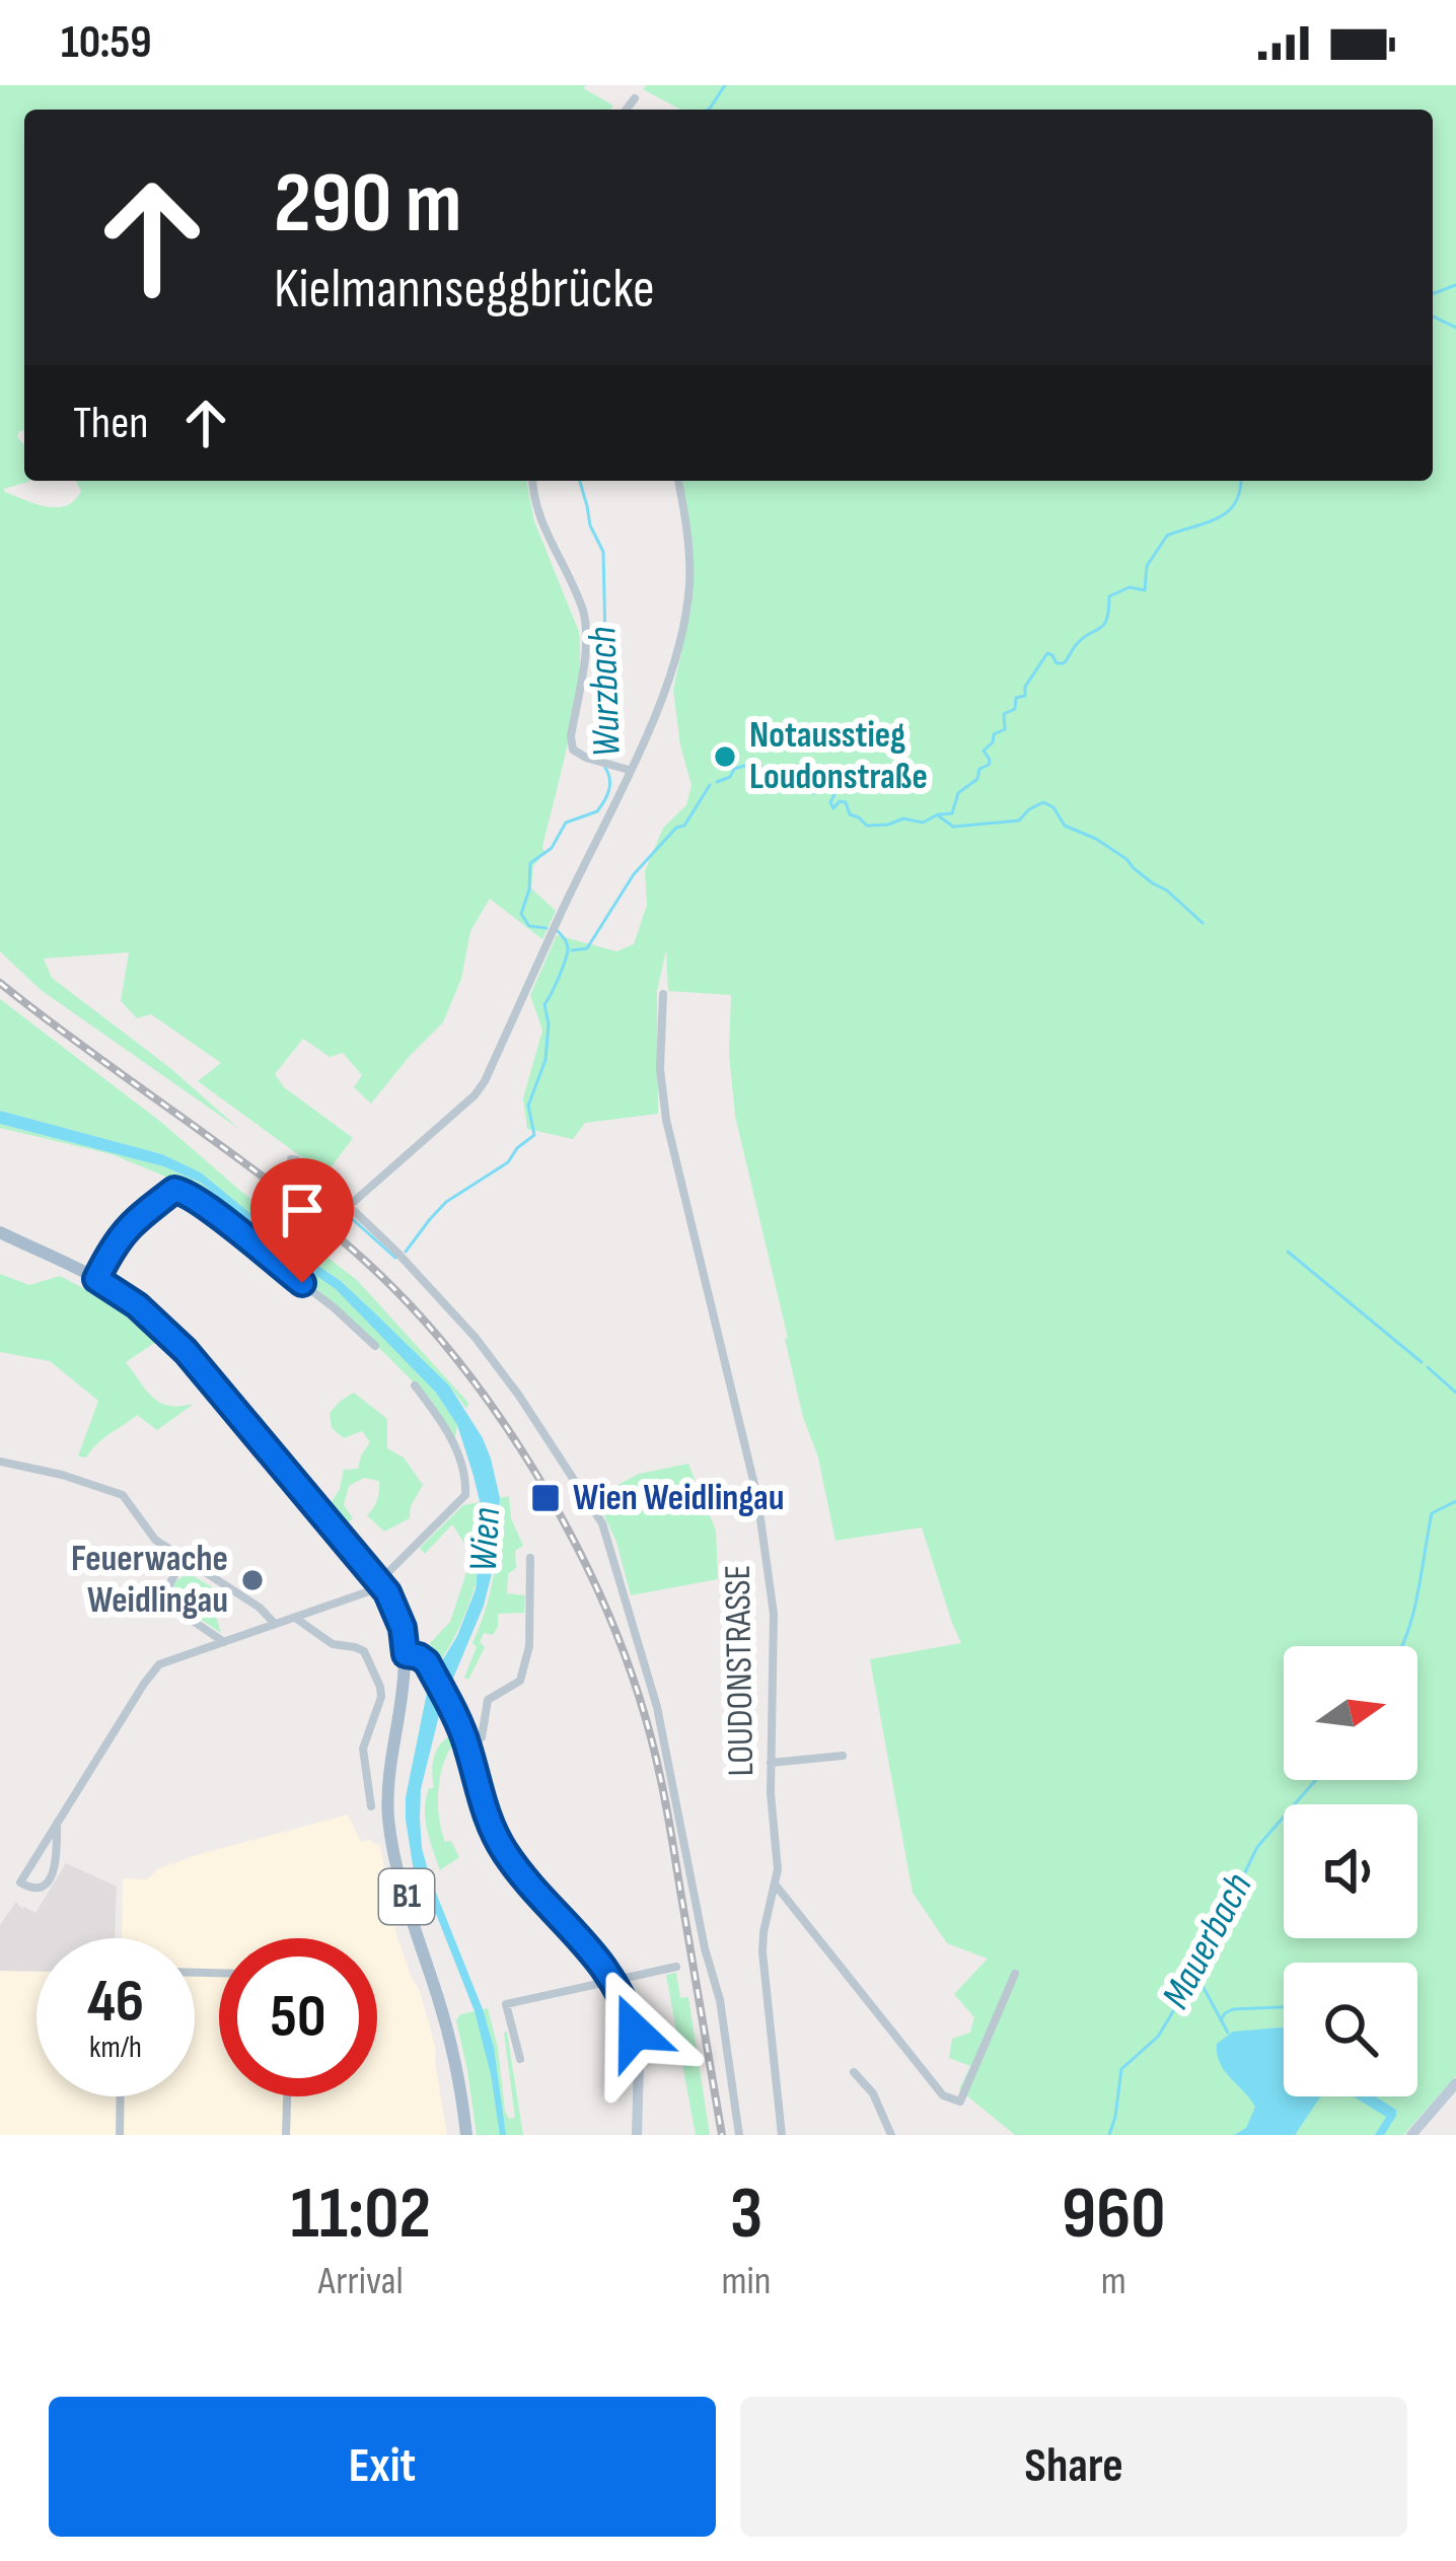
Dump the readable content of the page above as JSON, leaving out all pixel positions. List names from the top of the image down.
{
  "streets": {
    "main road": ["B1"],
    "street": ["LOUDONSTRASSE"]
  },
  "water": ["Wurzbach", "Wien", "Mauerbach"],
  "places": {
    "other": ["Notausstieg Loudonstraße", "Feuerwache Weidlingau"],
    "transit": ["Wien Weidlingau"]
  },
  "north": "right",
  "page": {
    "status": "10:59",
    "turn": ["290 m", "Kielmannseggbrücke"],
    "then": "Then",
    "speed": "46 km/h",
    "limit": "50",
    "eta": [
      "11:02",
      "Arrival",
      "3",
      "min",
      "960",
      "m"
    ],
    "buttons": ["Exit", "Share"]
  }
}
